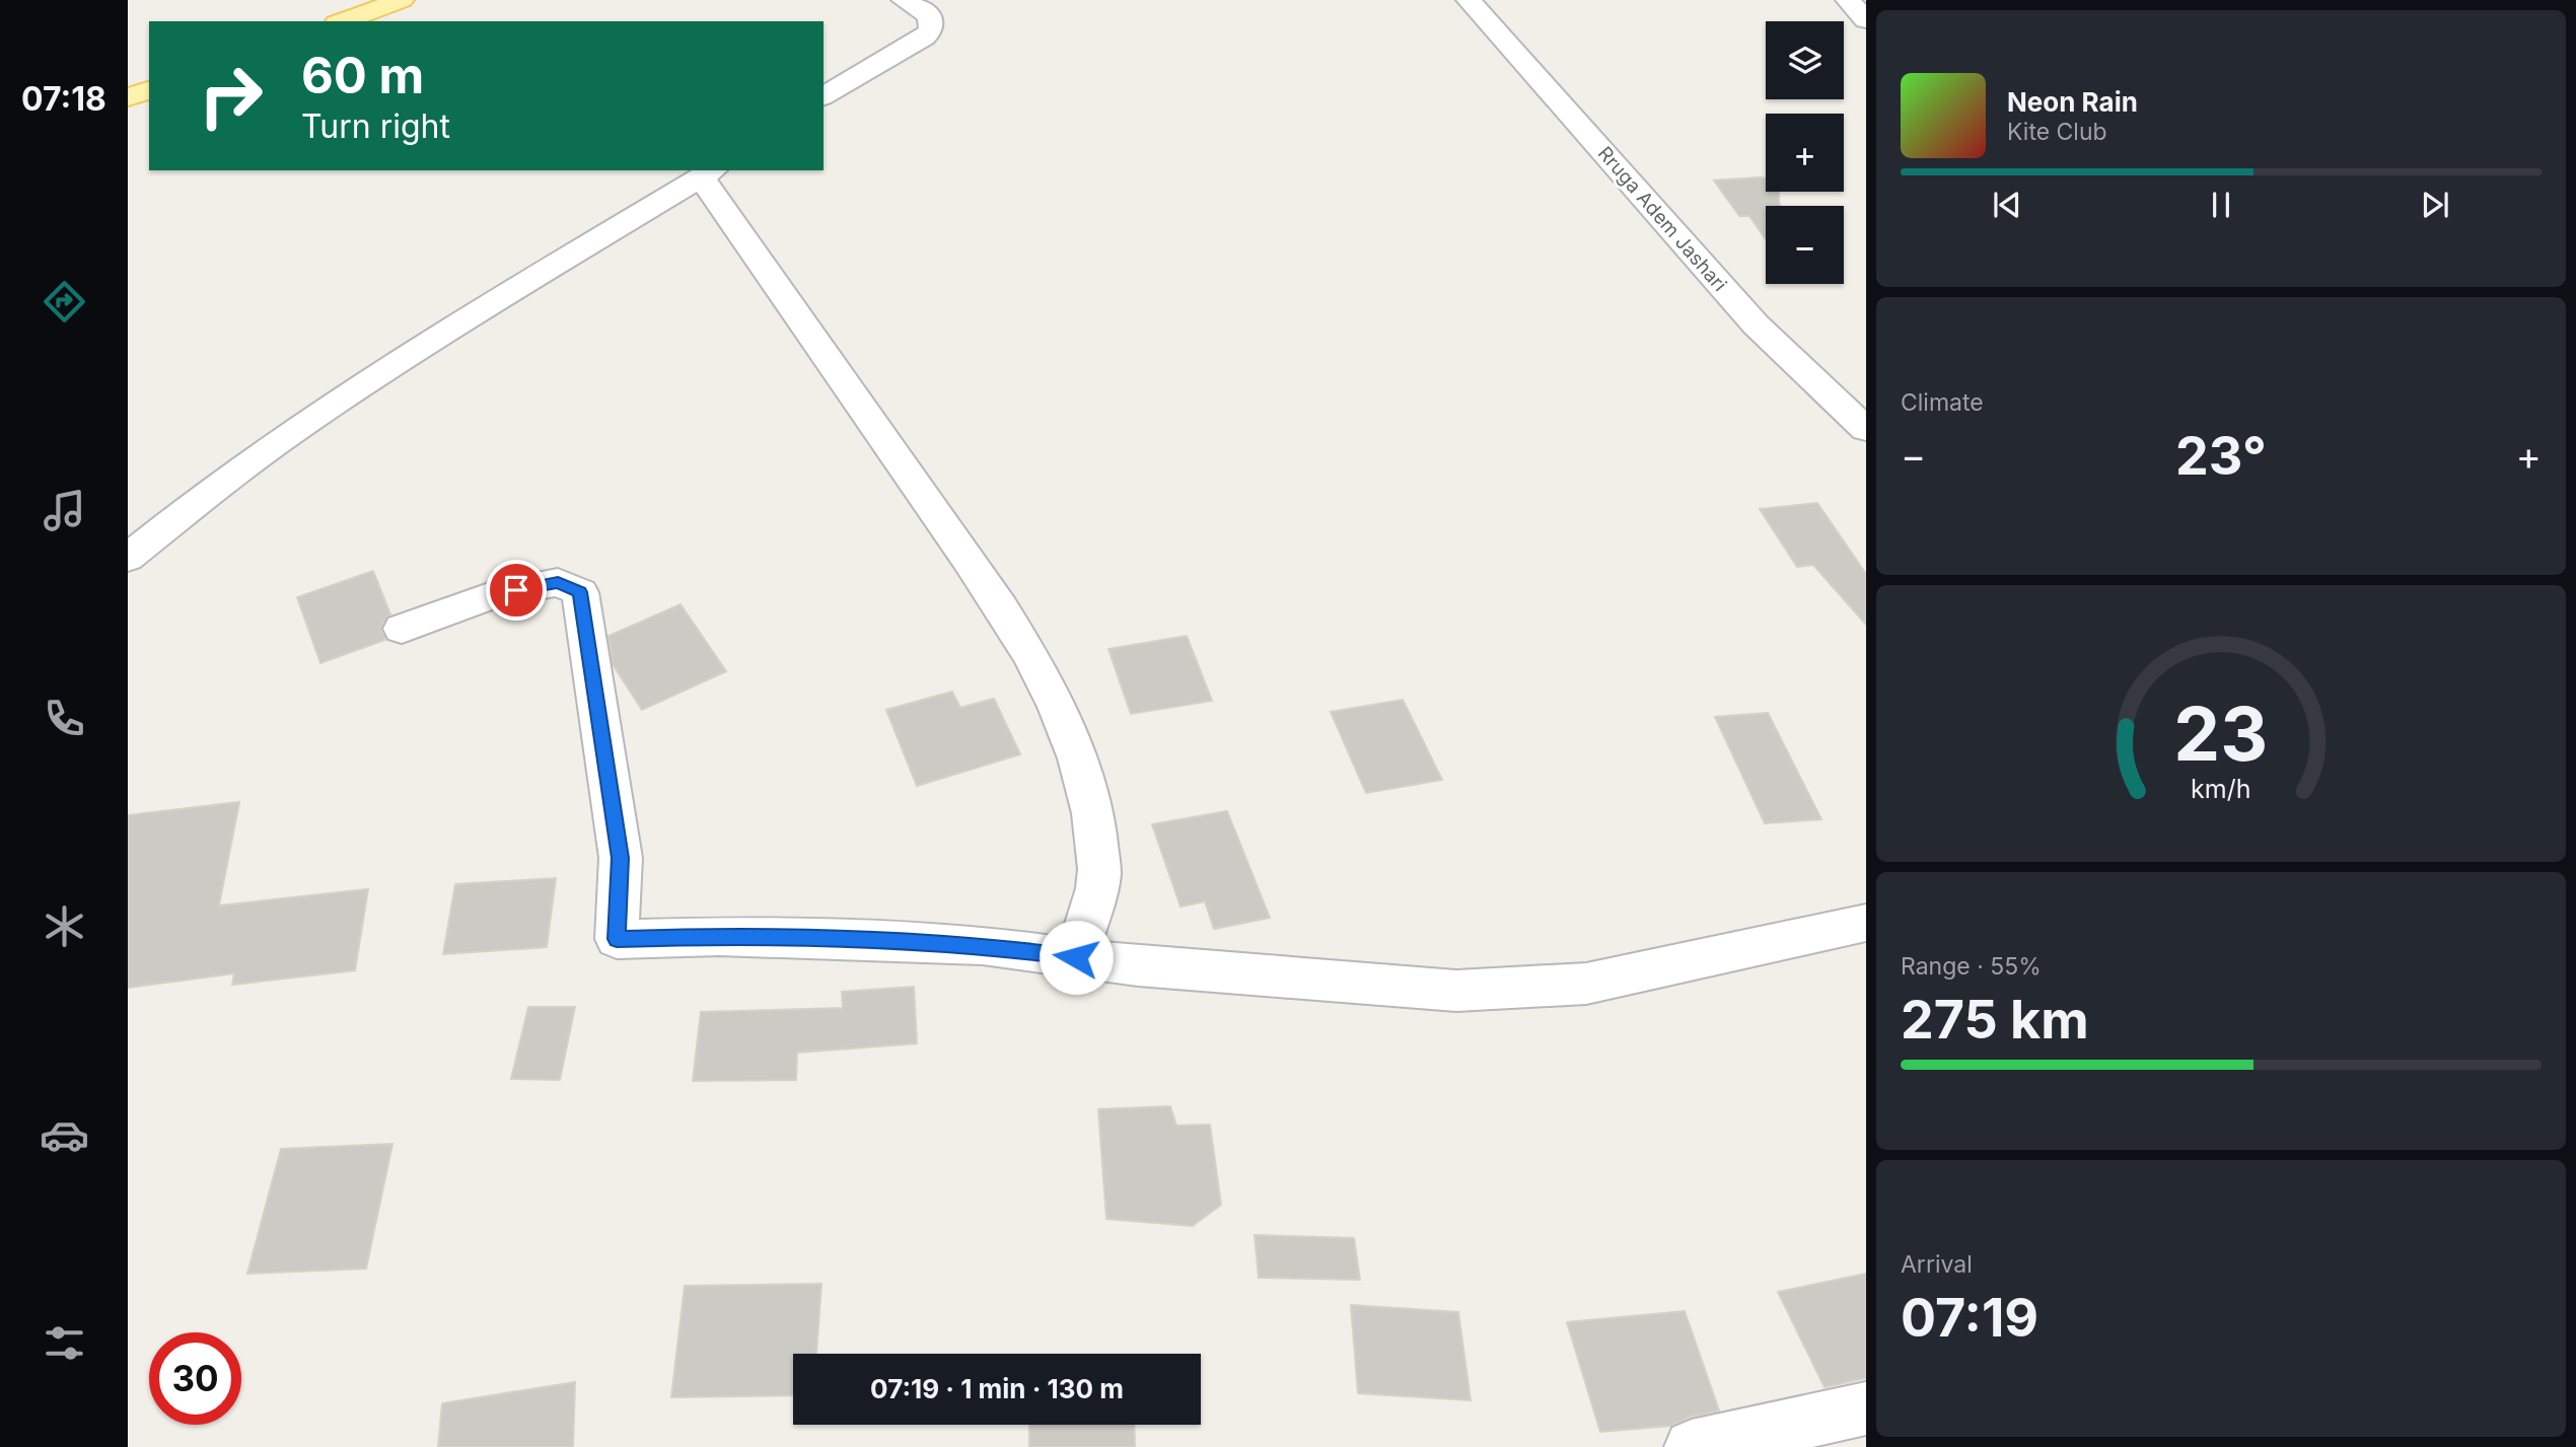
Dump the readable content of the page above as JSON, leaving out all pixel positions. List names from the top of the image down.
{
  "streets": {
    "street": ["Rruga Adem Jashari"]
  },
  "page": {
    "tabs": "07:18",
    "map_buttons": ["+", "−"],
    "turn": ["60 m", "Turn right"],
    "song": ["Neon Rain", "Kite Club"],
    "tile": [
      "Climate",
      ["Range · 55%", "275 km"],
      ["Arrival", "07:19"]
    ],
    "heat": ["−", "23°", "+"],
    "limit": "30",
    "trip": "07:19 · 1 min · 130 m",
    "gauge": ["23", "km/h"]
  }
}
